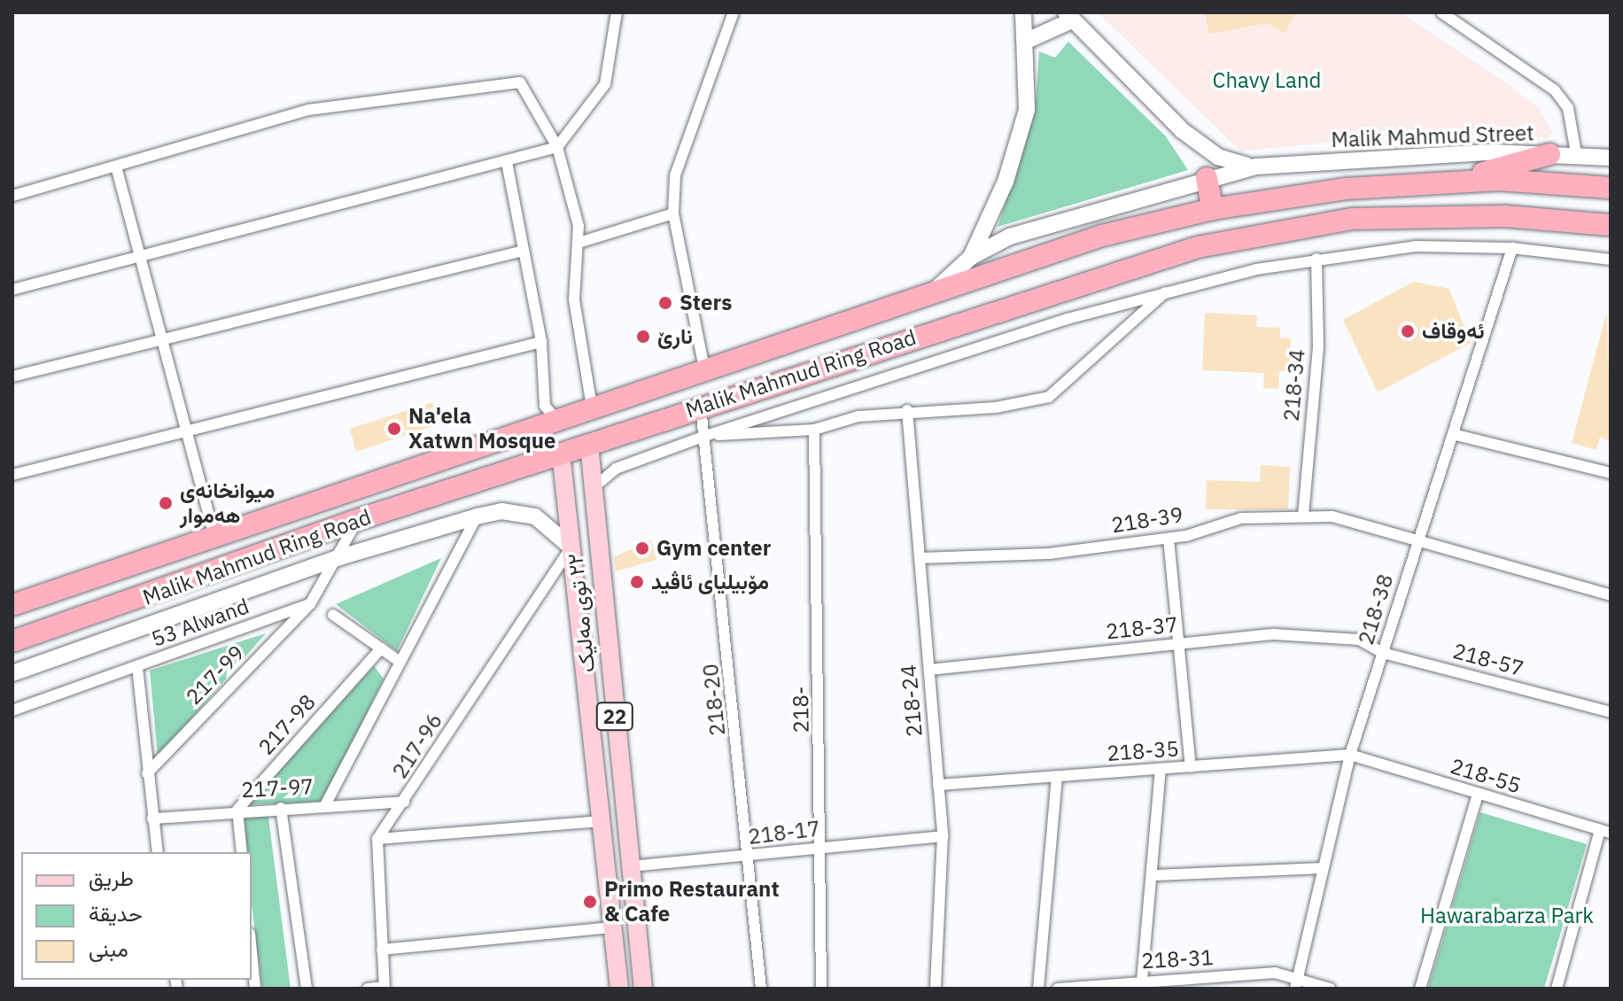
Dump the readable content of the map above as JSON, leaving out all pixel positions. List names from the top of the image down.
{
  "streets": {
    "highway": ["Malik Mahmud Ring Road"],
    "main road": ["Malik Mahmud Street", "٢٢ توی مەلیک", "22"],
    "street": [
      "218-34",
      "218-39",
      "218-38",
      "53 Alwand",
      "218-37",
      "218-57",
      "217-99",
      "218-20",
      "218-24",
      "218-",
      "217-98",
      "217-96",
      "218-35",
      "218-55",
      "217-97",
      "218-17",
      "218-31"
    ]
  },
  "crossings": [
    ["Malik Mahmud Ring Road", "٢٢ توی مەلیک"],
    ["Malik Mahmud Ring Road", "218-20"],
    ["218-34", "218-39"],
    ["218-39", "218-38"],
    ["218-39", "218-24"],
    ["218-38", "218-57"],
    ["218-38", "218-35"],
    ["218-38", "218-55"],
    ["218-38", "218-31"],
    ["٢٢ توی مەلیک", "217-96"],
    ["٢٢ توی مەلیک", "218-17"],
    ["53 Alwand", "217-99"],
    ["218-37", "218-57"],
    ["218-37", "218-24"],
    ["218-20", "218-17"],
    ["218-24", "218-35"],
    ["218-24", "218-17"],
    ["218-", "218-17"],
    ["217-98", "217-97"],
    ["217-96", "217-97"],
    ["218-35", "218-55"]
  ],
  "parks": ["Chavy Land", "Hawarabarza Park"],
  "places": [
    "Sters",
    "ئەوقاف",
    "نارێ",
    "Na'ela Xatwn Mosque",
    "میوانخانەی هەموار",
    "Gym center",
    "مۆبیلیای ئاڤید",
    "Primo Restaurant & Cafe"
  ],
  "legend": ["طريق", "حديقة", "مبنى"]
}
